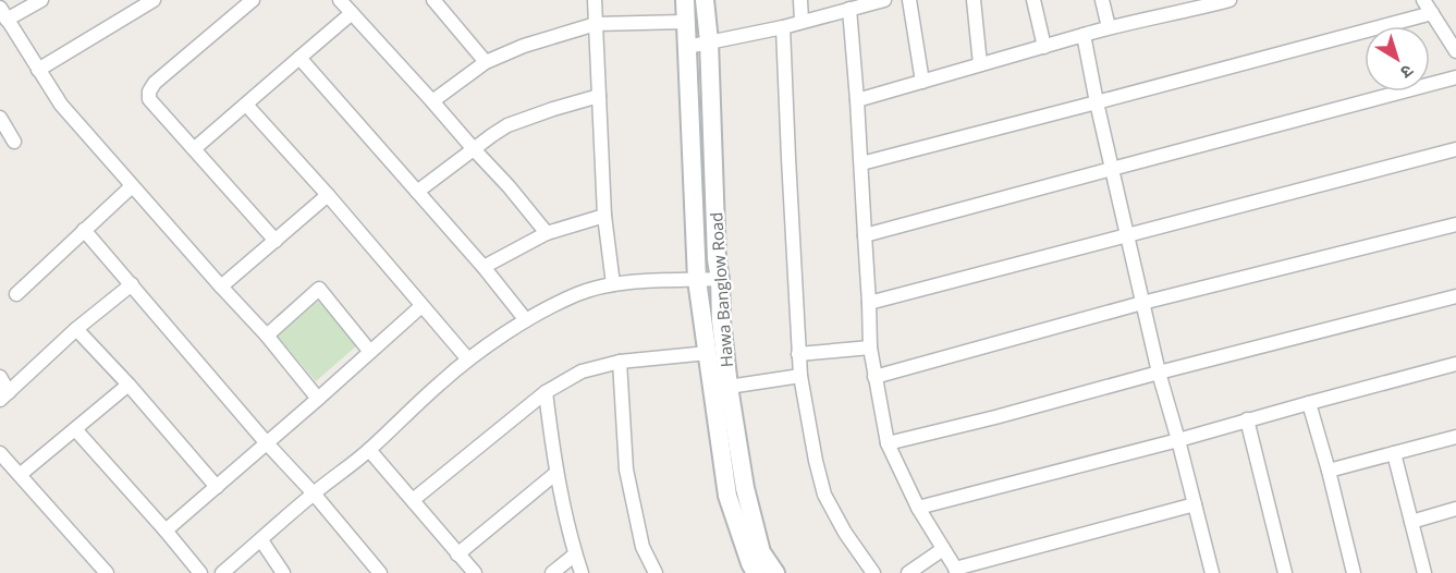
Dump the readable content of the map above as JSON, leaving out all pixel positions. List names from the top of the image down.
{
  "streets": {
    "street": ["Hawa Banglow Road"]
  },
  "north": "bottom right"
}
